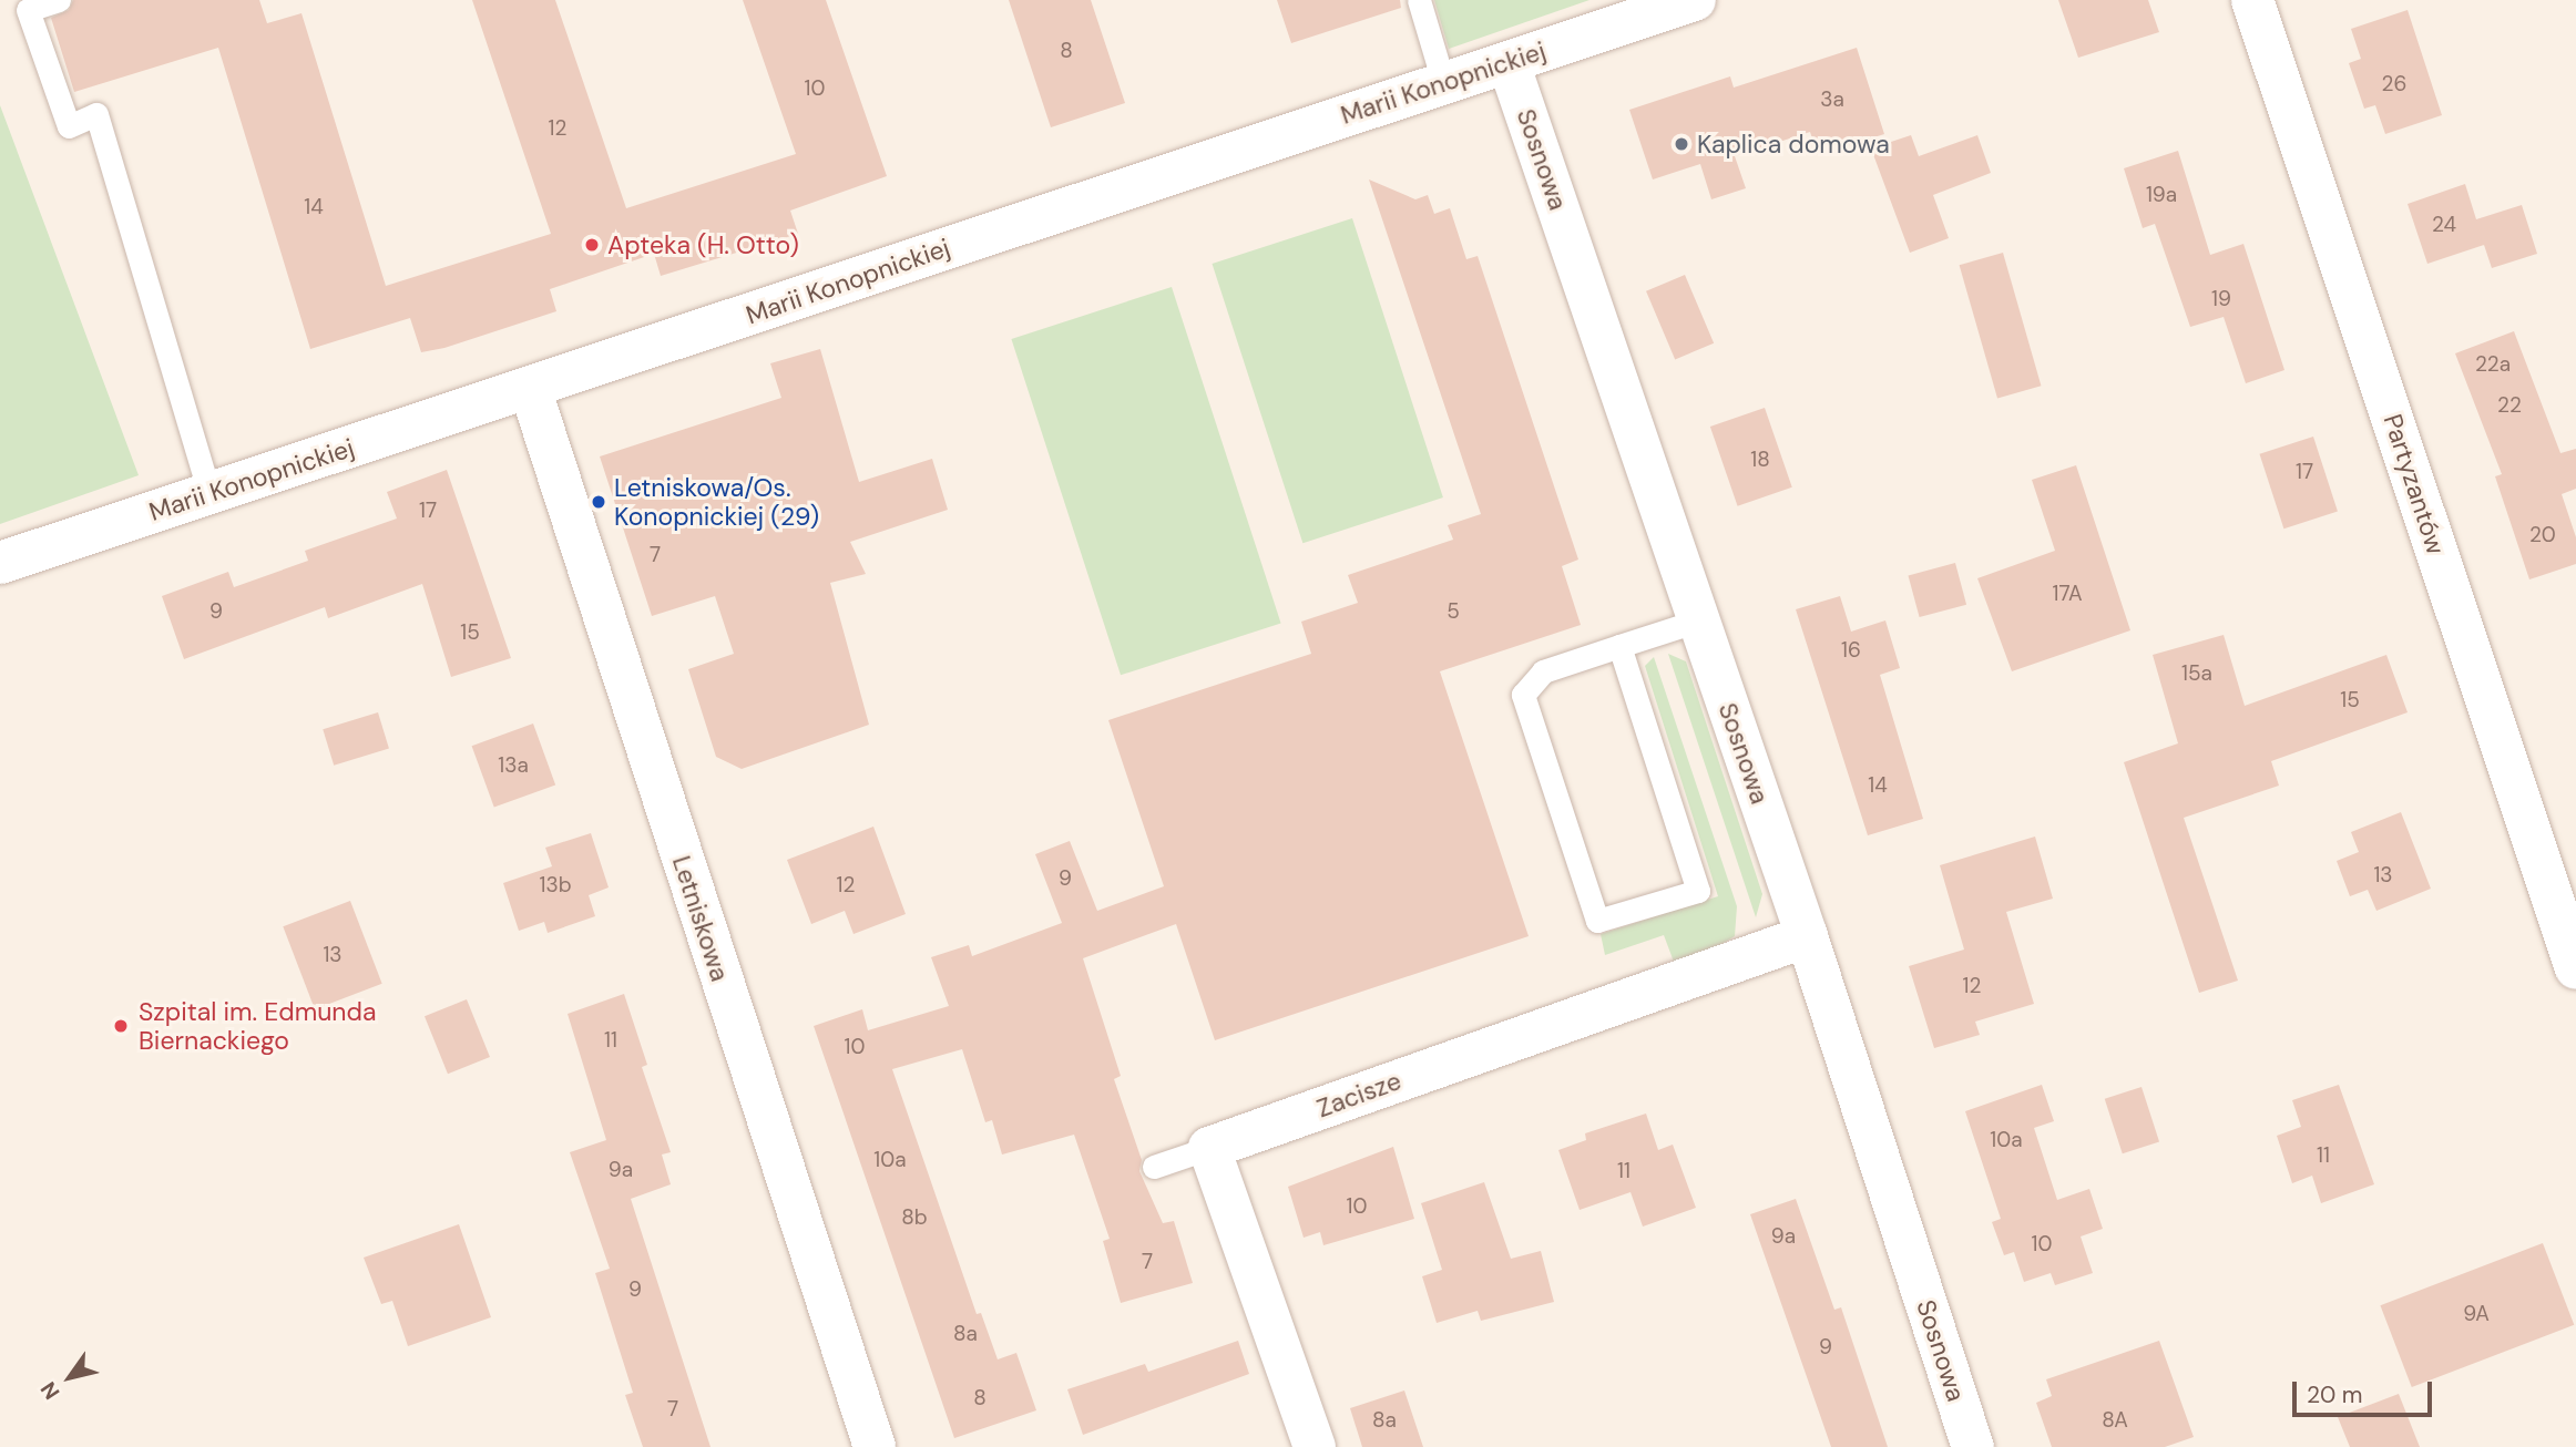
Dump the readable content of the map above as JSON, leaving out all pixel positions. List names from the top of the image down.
{
  "streets": {
    "street": [
      "Marii Konopnickiej",
      "Sosnowa",
      "Partyzantów",
      "Letniskowa",
      "Zacisze"
    ]
  },
  "crossings": [
    ["Marii Konopnickiej", "Sosnowa"],
    ["Marii Konopnickiej", "Letniskowa"],
    ["Sosnowa", "Zacisze"]
  ],
  "places": [
    "Kaplica domowa",
    "Apteka (H. Otto)",
    "Letniskowa/Os. Konopnickiej (29)",
    "Szpital im. Edmunda Biernackiego"
  ],
  "house_numbers": [
    "8",
    "26",
    "10",
    "3a",
    "12",
    "19a",
    "14",
    "24",
    "19",
    "22a",
    "22",
    "18",
    "17",
    "17",
    "20",
    "7",
    "17A",
    "9",
    "5",
    "15",
    "16",
    "15a",
    "15",
    "13a",
    "14",
    "13",
    "9",
    "13b",
    "12",
    "13",
    "12",
    "11",
    "10",
    "10a",
    "11",
    "10a",
    "9a",
    "11",
    "10",
    "8b",
    "9a",
    "10",
    "7",
    "9",
    "9A",
    "8a",
    "9",
    "8",
    "7",
    "8a",
    "8A"
  ],
  "scale_bar": "20 m",
  "north": "bottom left"
}
